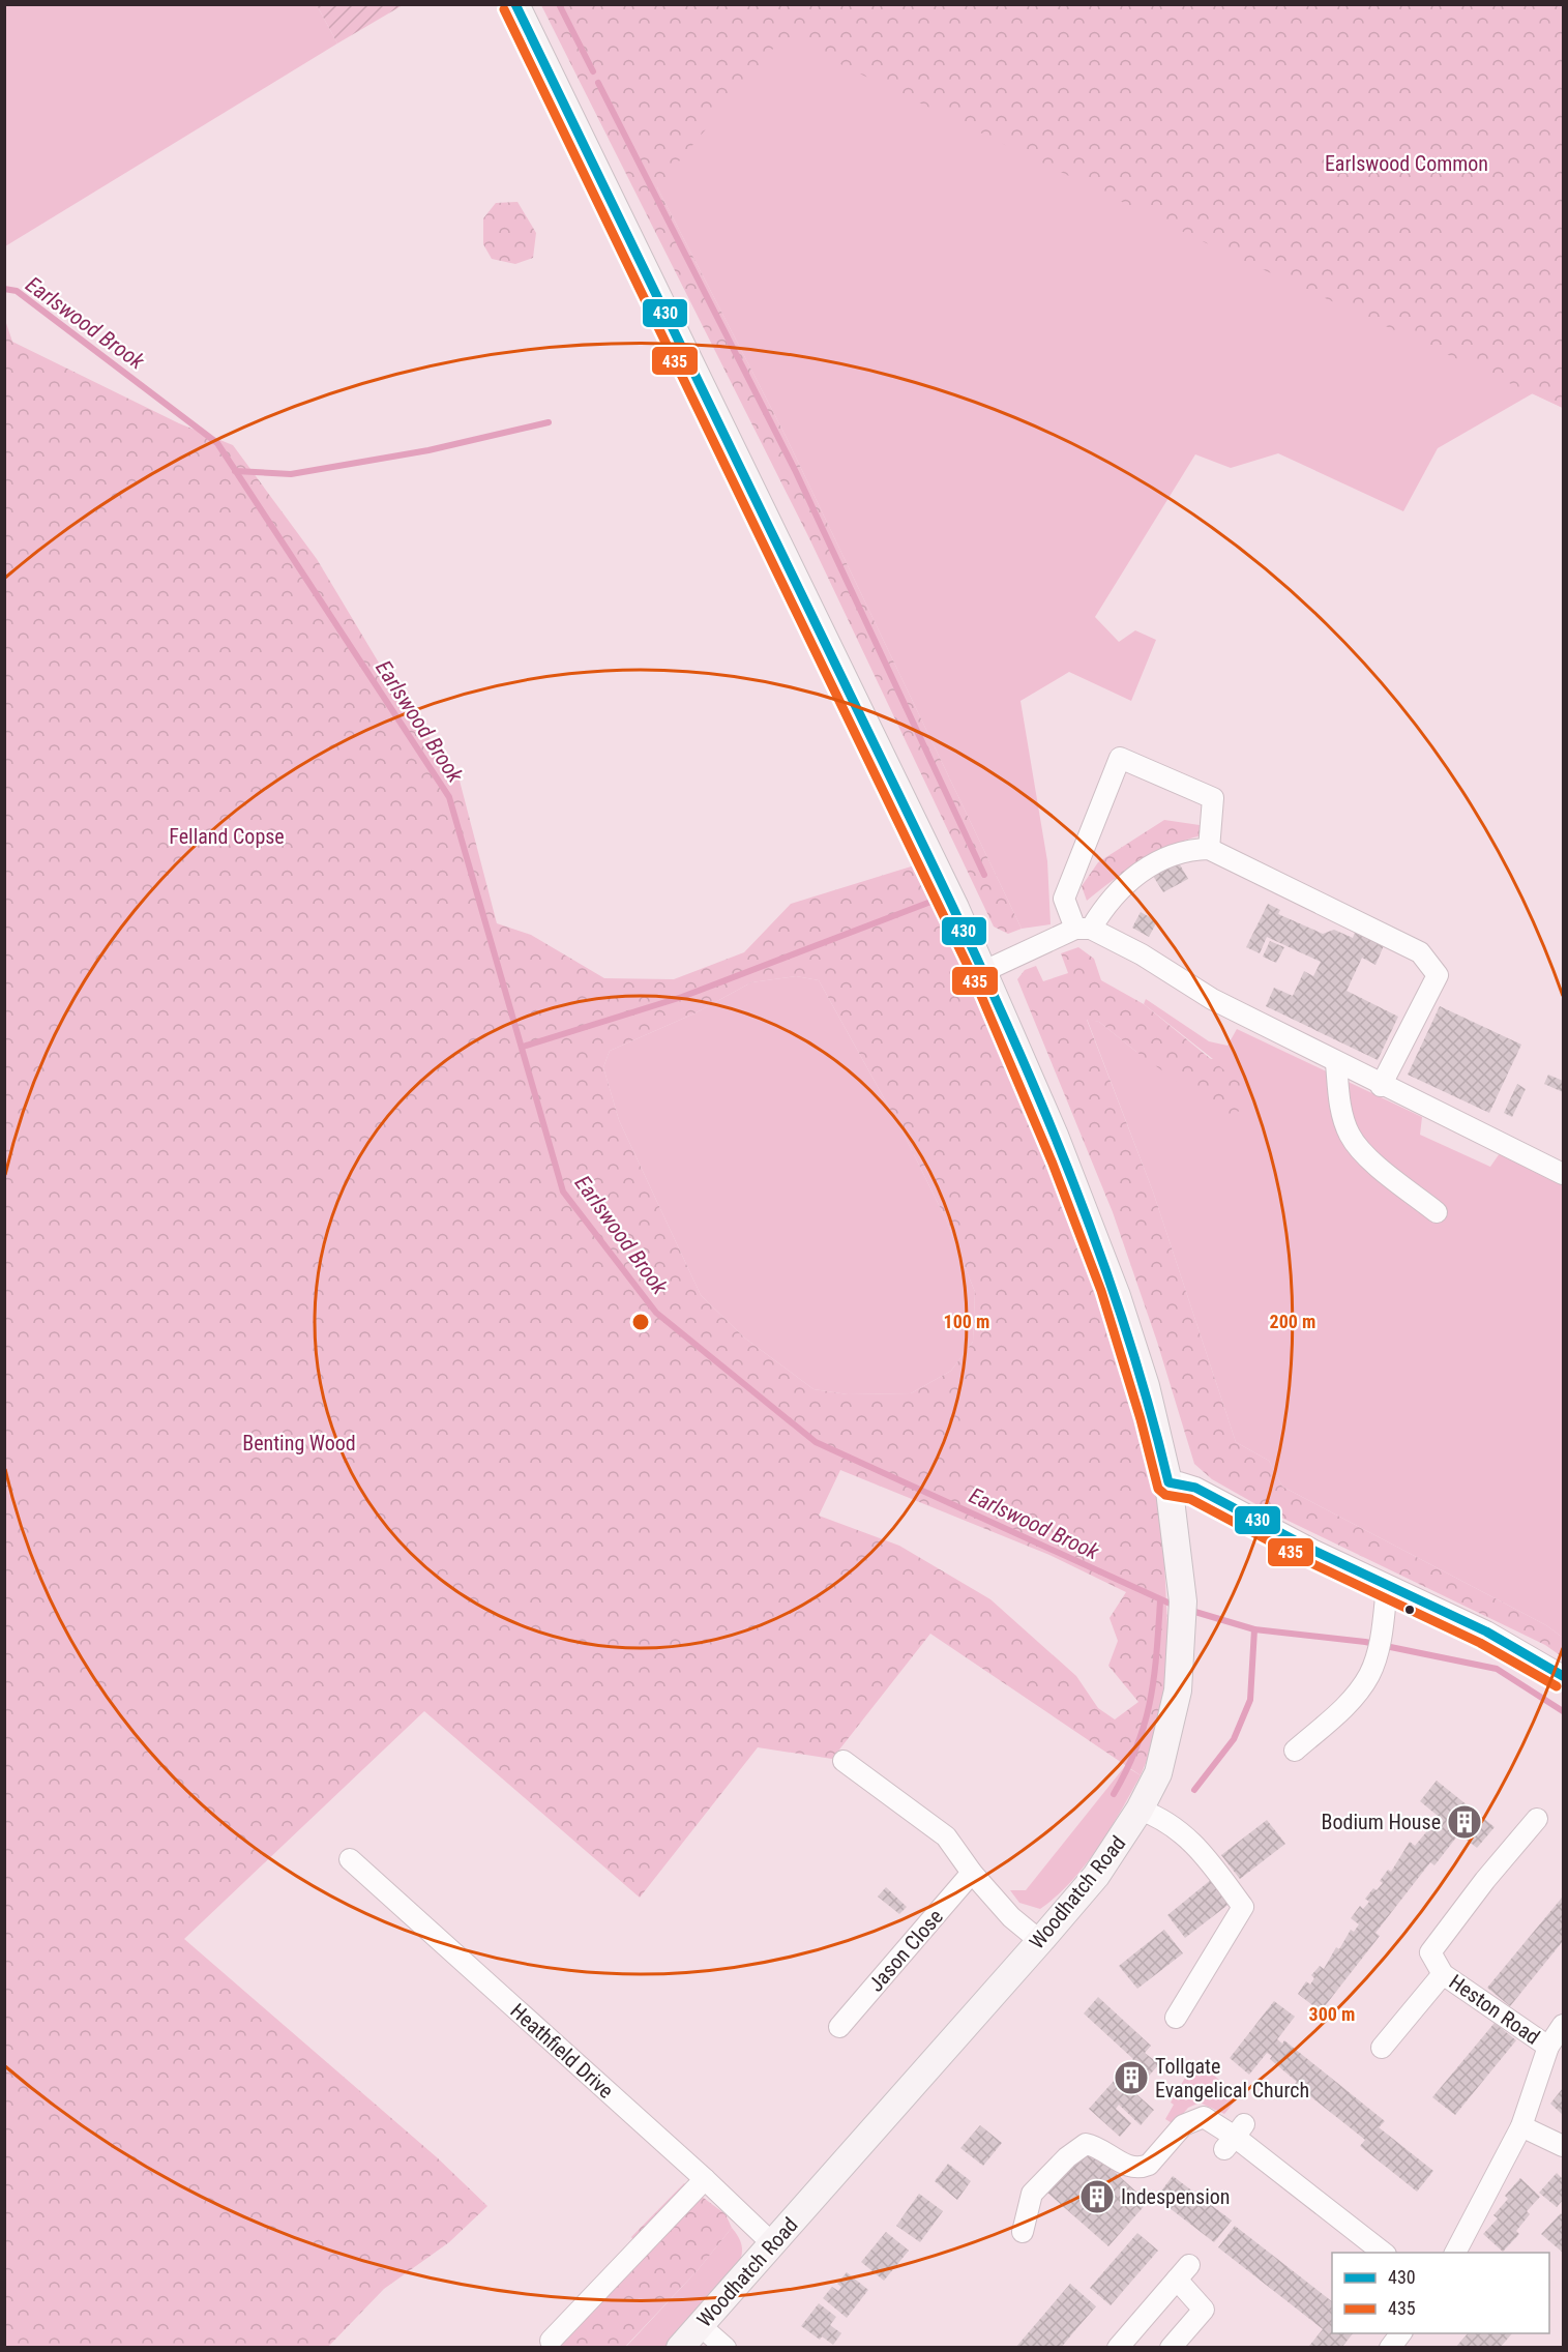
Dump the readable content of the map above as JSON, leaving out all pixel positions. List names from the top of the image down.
{
  "streets": {
    "main road": ["Woodhatch Road"],
    "street": ["Jason Close", "Heston Road", "Heathfield Drive"]
  },
  "crossings": [
    ["Woodhatch Road", "Heathfield Drive"]
  ],
  "water": ["Earlswood Brook"],
  "parks": ["Earlswood Common", "Felland Copse", "Benting Wood"],
  "places": {
    "building": ["Bodium House", "Tollgate Evangelical Church", "Indespension"]
  },
  "lines": ["transit line 430", "transit line 435"],
  "legend": ["430", "435"],
  "rings": ["100 m", "200 m", "300 m"]
}
